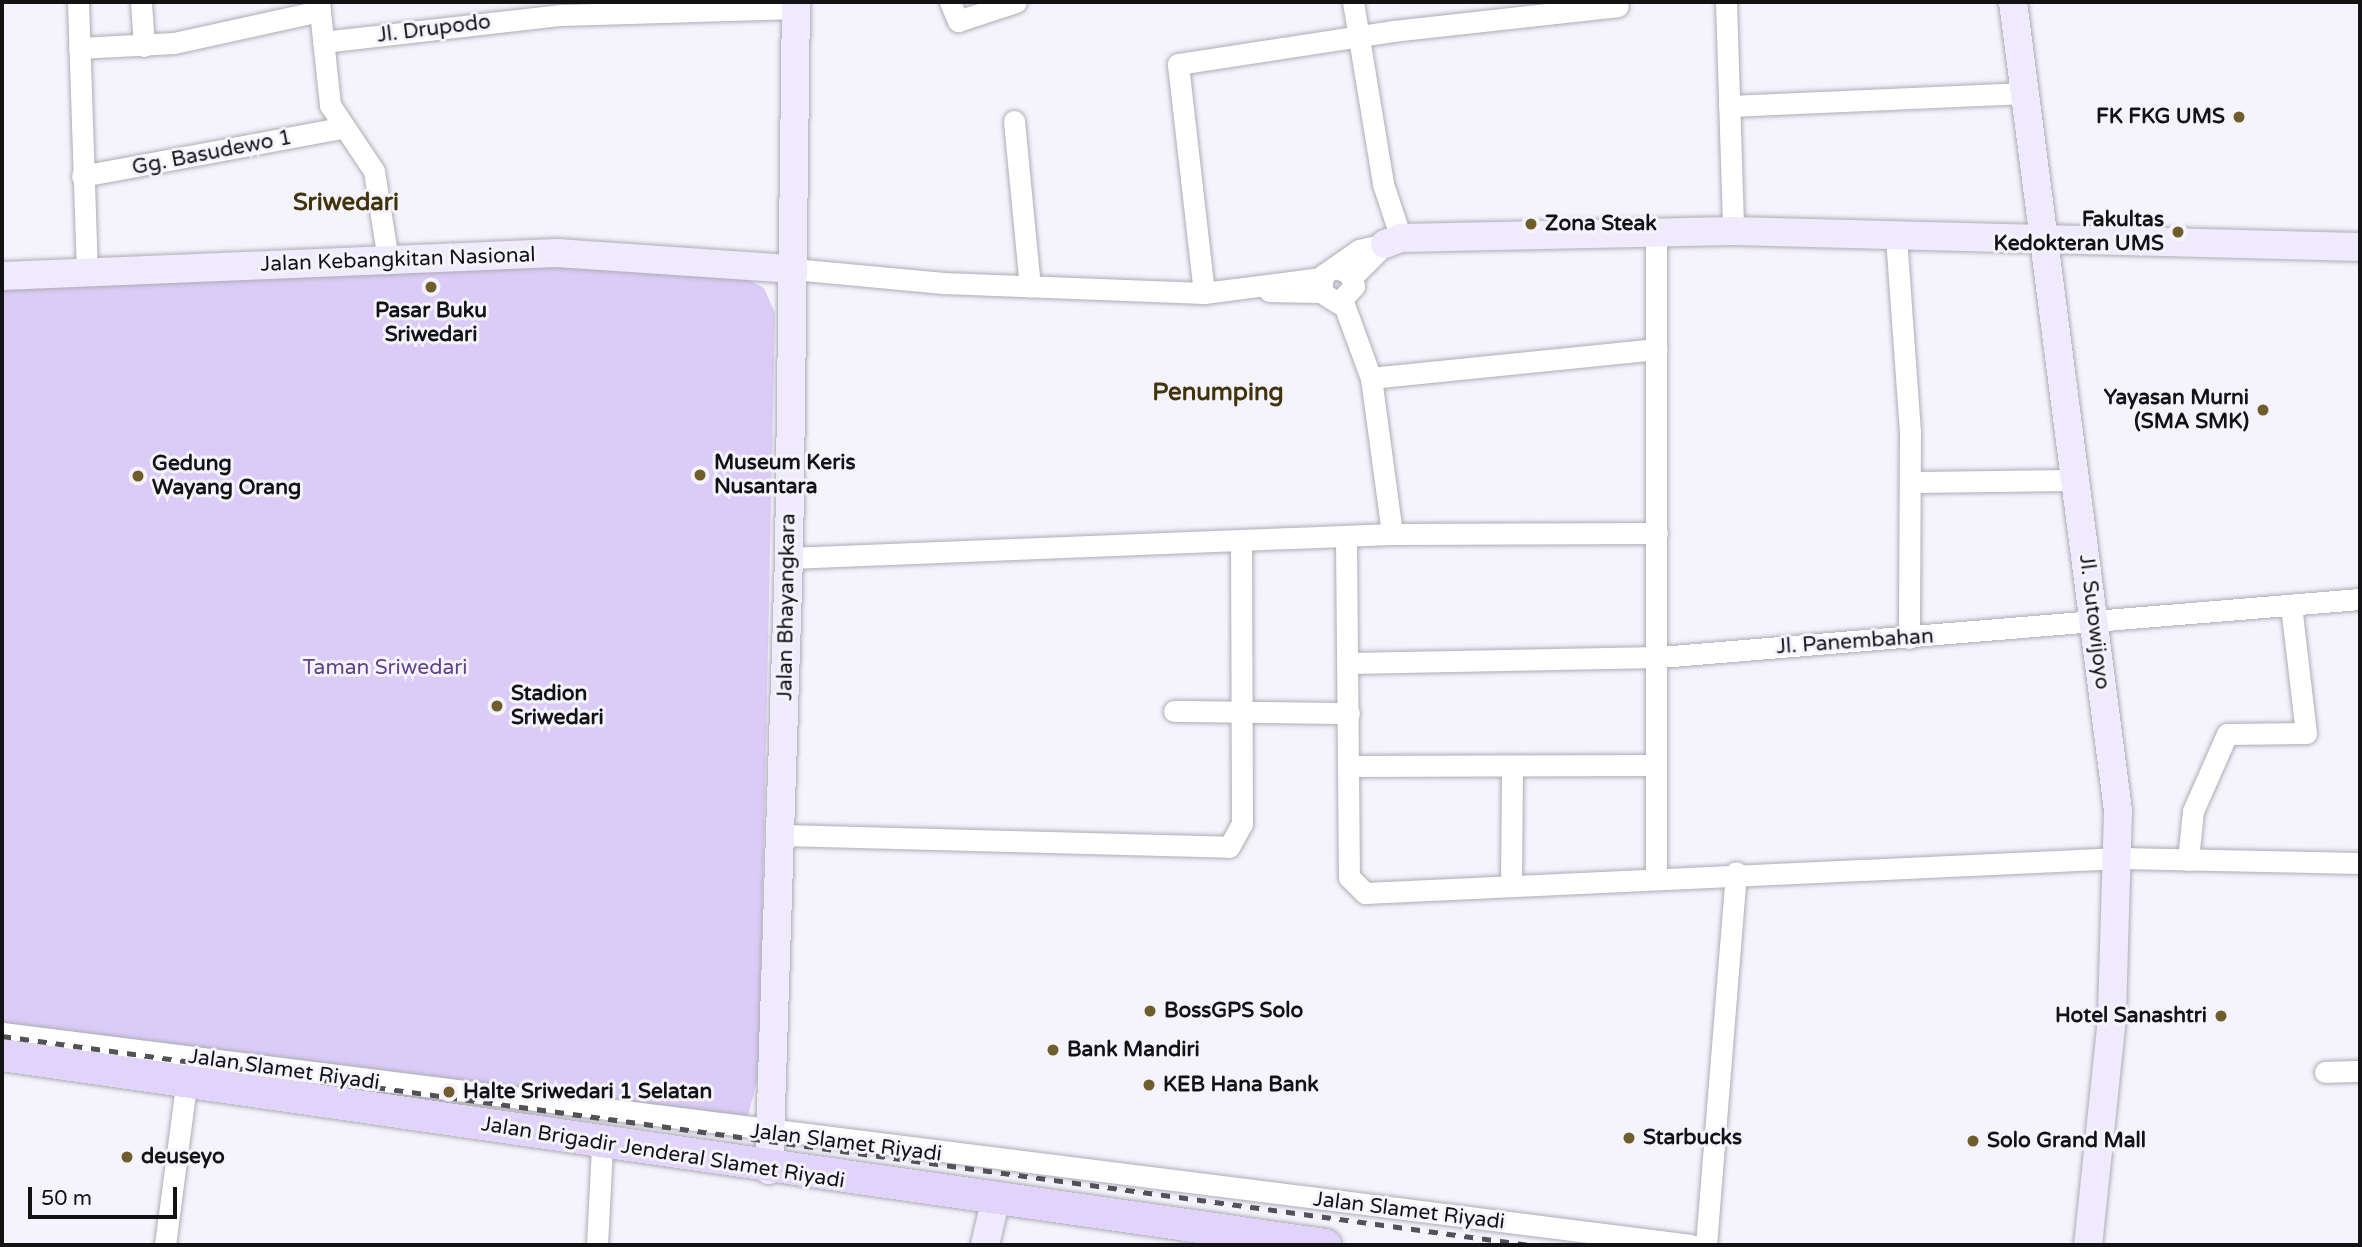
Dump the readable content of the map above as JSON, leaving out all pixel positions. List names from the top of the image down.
{
  "streets": {
    "main road": [
      "Jalan Kebangkitan Nasional",
      "Jalan Bhayangkara",
      "Jl. Sutowijoyo",
      "Jalan Brigadir Jenderal Slamet Riyadi"
    ],
    "street": [
      "Jl. Drupodo",
      "Gg. Basudewo 1",
      "Jl. Panembahan",
      "Jalan Slamet Riyadi"
    ]
  },
  "crossings": [
    ["Jl. Drupodo", "Jalan Bhayangkara"],
    ["Jalan Kebangkitan Nasional", "Jalan Bhayangkara"],
    ["Jalan Bhayangkara", "Jalan Slamet Riyadi"],
    ["Jalan Bhayangkara", "Jalan Brigadir Jenderal Slamet Riyadi"],
    ["Jl. Sutowijoyo", "Jl. Panembahan"]
  ],
  "districts": ["Sriwedari", "Penumping"],
  "parks": ["Taman Sriwedari"],
  "places": [
    "FK FKG UMS",
    "Zona Steak",
    "Fakultas Kedokteran UMS",
    "Pasar Buku Sriwedari",
    "Yayasan Murni (SMA SMK)",
    "Museum Keris Nusantara",
    "Gedung Wayang Orang",
    "Stadion Sriwedari",
    "BossGPS Solo",
    "Hotel Sanashtri",
    "Bank Mandiri",
    "KEB Hana Bank",
    "Halte Sriwedari 1 Selatan",
    "Starbucks",
    "Solo Grand Mall",
    "deuseyo"
  ],
  "scale_bar": "50 m"
}
